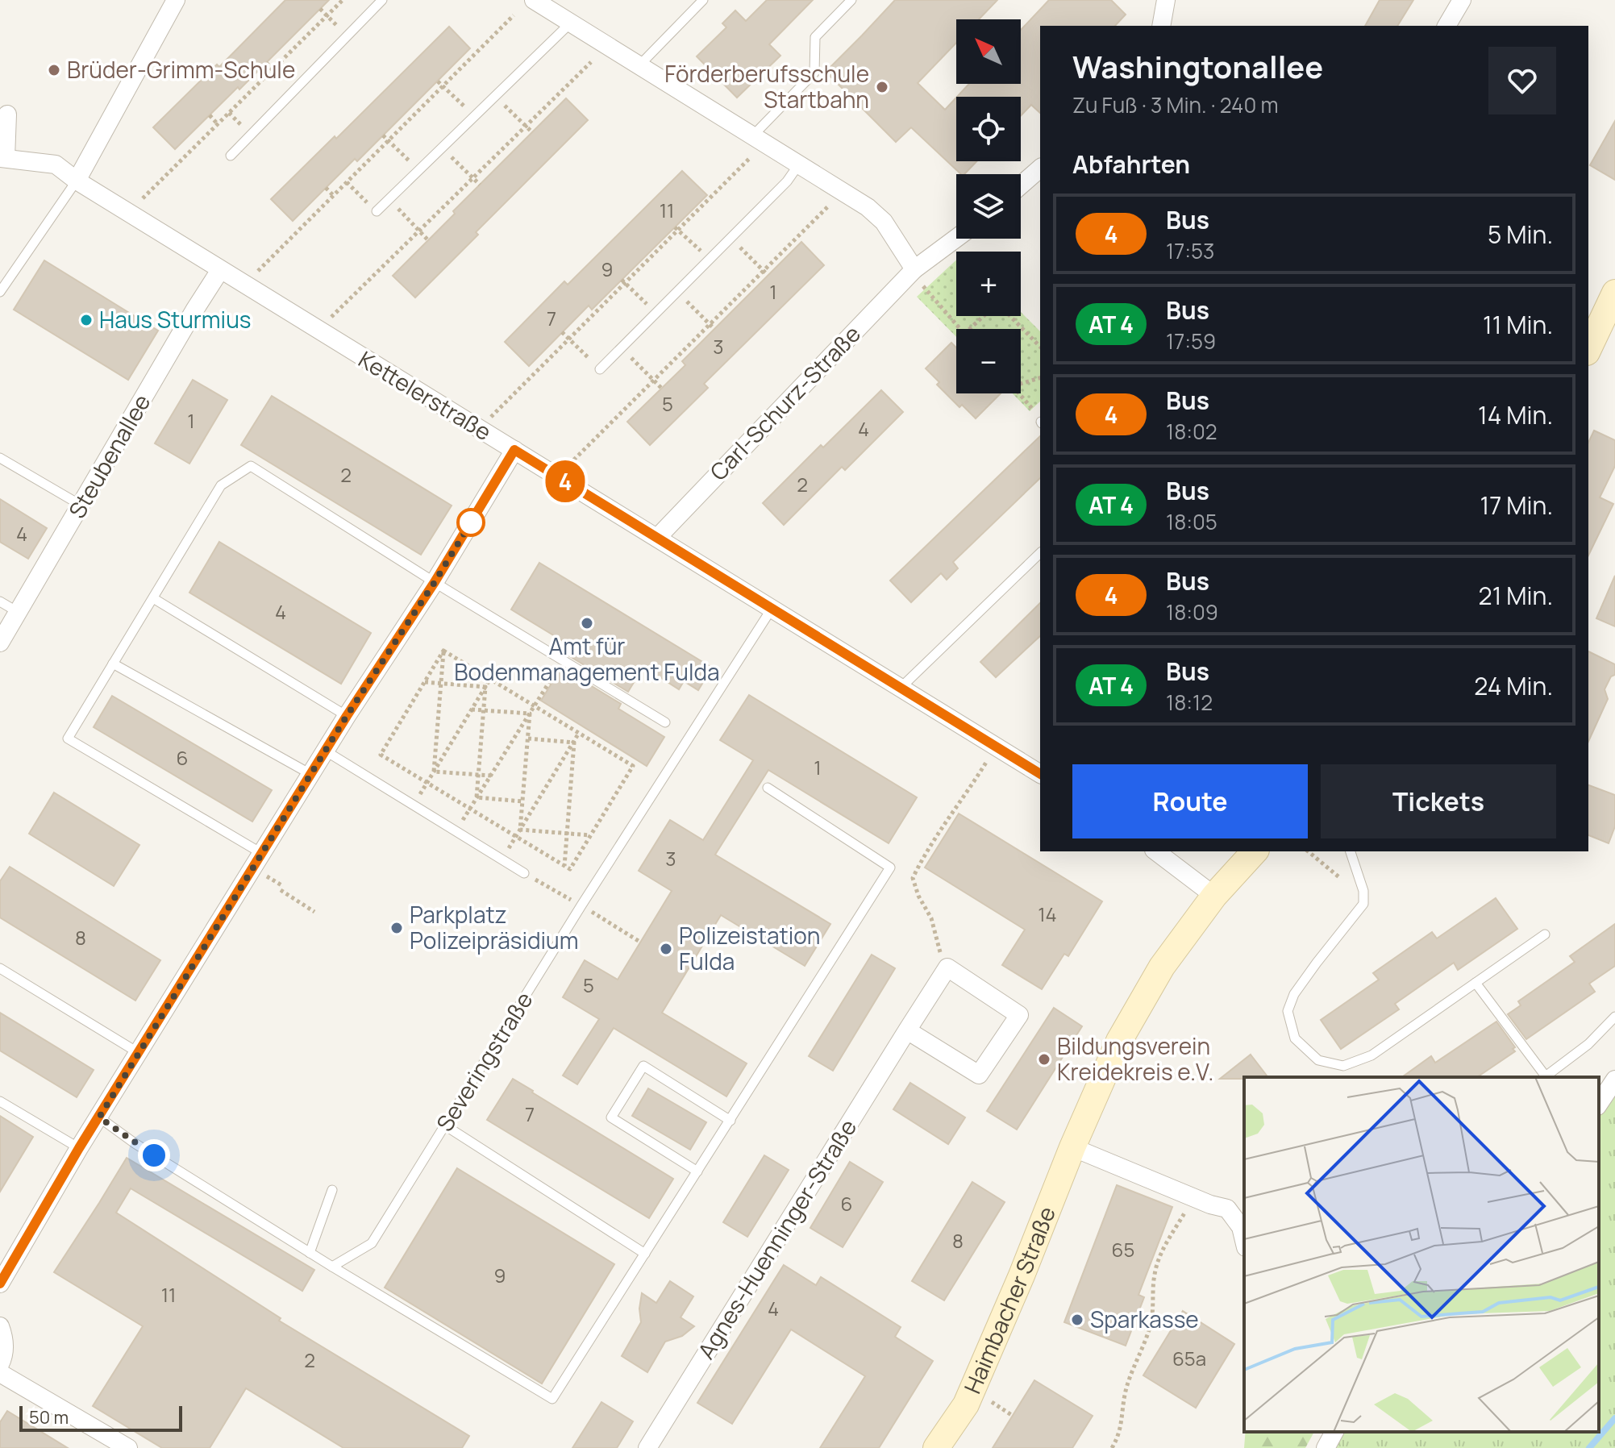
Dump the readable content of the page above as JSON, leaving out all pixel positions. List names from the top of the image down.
{
  "streets": {
    "main road": ["Haimbacher Straße"],
    "street": [
      "Kettelerstraße",
      "Carl-Schurz-Straße",
      "Steubenallee",
      "Agnes-Huenninger-Straße"
    ],
    "lane": ["Severingstraße"]
  },
  "crossings": [
    ["Kettelerstraße", "Carl-Schurz-Straße"],
    ["Kettelerstraße", "Steubenallee"],
    ["Kettelerstraße", "Severingstraße"]
  ],
  "places": [
    "Brüder-Grimm-Schule",
    "Förderberufsschule Startbahn",
    "Haus Sturmius",
    "Amt für Bodenmanagement Fulda",
    "Parkplatz Polizeipräsidium",
    "Polizeistation Fulda",
    "Bildungsverein Kreidekreis e.V.",
    "Sparkasse"
  ],
  "lines": ["bus line 4"],
  "house_numbers": [
    "11",
    "9",
    "1",
    "7",
    "3",
    "5",
    "1",
    "4",
    "2",
    "2",
    "4",
    "4",
    "6",
    "1",
    "3",
    "14",
    "8",
    "5",
    "7",
    "6",
    "8",
    "65",
    "9",
    "11",
    "4",
    "65a",
    "2"
  ],
  "scale_bar": "50 m",
  "north": "top left",
  "page": {
    "on_map": "4",
    "map_buttons": ["+", "−"],
    "heading": [
      ["Washingtonallee", "Zu Fuß · 3 Min. · 240 m"],
      "Abfahrten"
    ],
    "list": [
      {
        "mark": "4",
        "name": "Bus",
        "note": "17:53",
        "value": "5 Min."
      },
      {
        "mark": "AT 4",
        "name": "Bus",
        "note": "17:59",
        "value": "11 Min."
      },
      {
        "mark": "4",
        "name": "Bus",
        "note": "18:02",
        "value": "14 Min."
      },
      {
        "mark": "AT 4",
        "name": "Bus",
        "note": "18:05",
        "value": "17 Min."
      },
      {
        "mark": "4",
        "name": "Bus",
        "note": "18:09",
        "value": "21 Min."
      },
      {
        "mark": "AT 4",
        "name": "Bus",
        "note": "18:12",
        "value": "24 Min."
      }
    ],
    "buttons": ["Route", "Tickets"],
    "scale": "50 m"
  }
}
